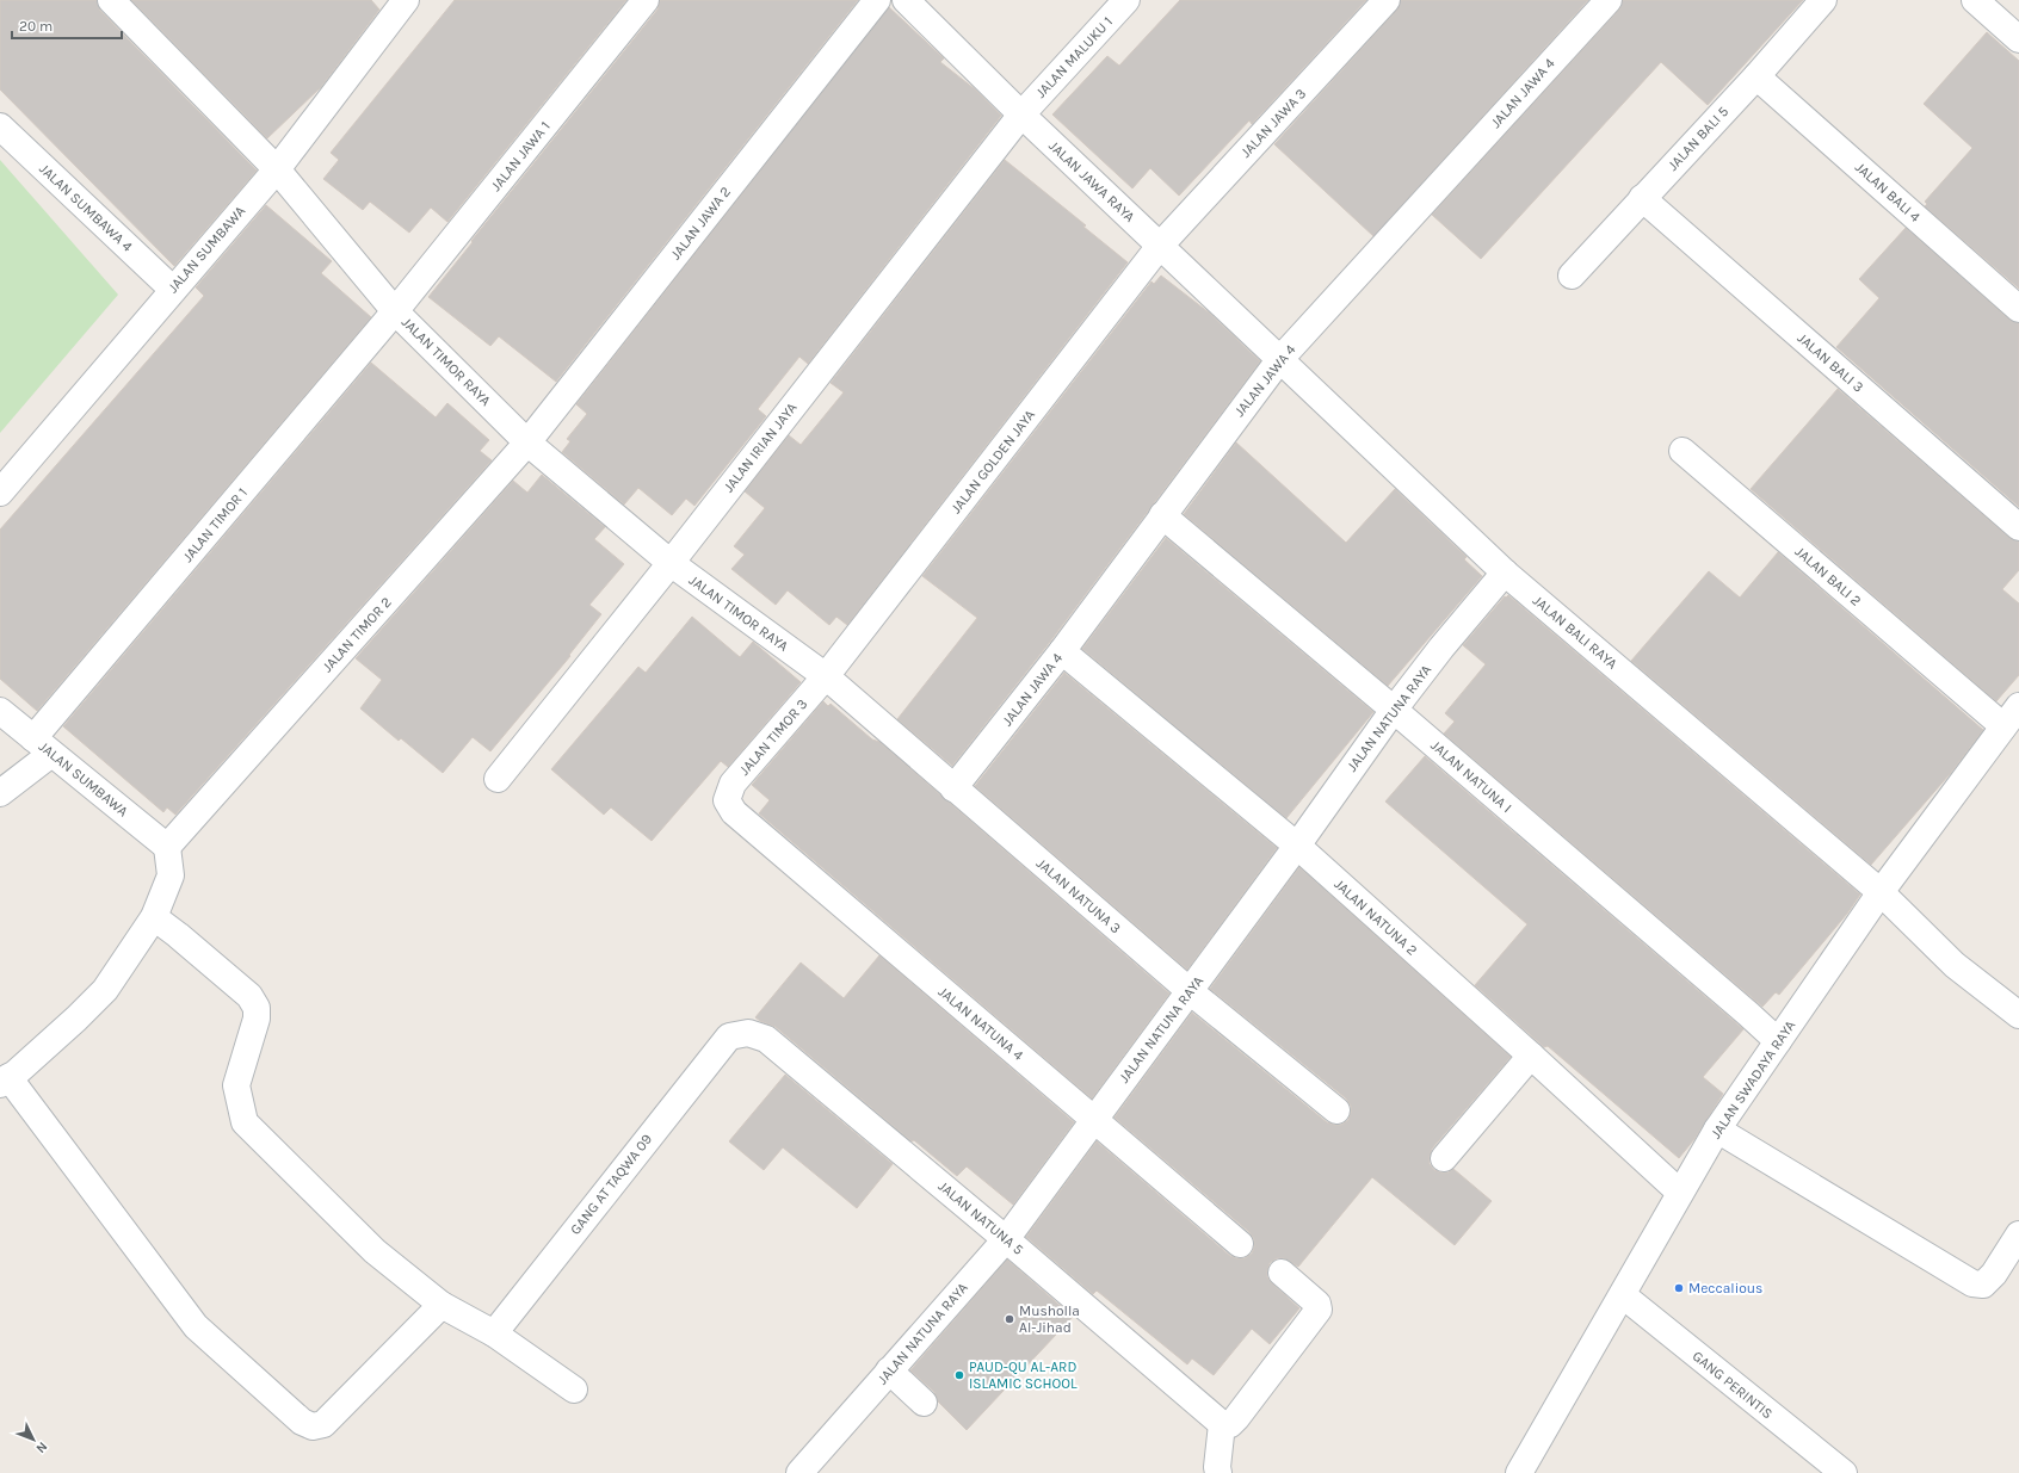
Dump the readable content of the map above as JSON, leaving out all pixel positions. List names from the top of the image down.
{
  "streets": {
    "street": [
      "JALAN MALUKU 1",
      "JALAN JAWA 4",
      "JALAN JAWA 3",
      "JALAN BALI 5",
      "JALAN JAWA 1",
      "JALAN JAWA RAYA",
      "JALAN BALI 4",
      "JALAN SUMBAWA 4",
      "JALAN JAWA 2",
      "JALAN SUMBAWA",
      "JALAN TIMOR RAYA",
      "JALAN BALI 3",
      "JALAN IRIAN JAYA",
      "JALAN GOLDEN JAYA",
      "JALAN TIMOR 1",
      "JALAN BALI 2",
      "JALAN BALI RAYA",
      "JALAN TIMOR 2",
      "JALAN NATUNA RAYA",
      "JALAN TIMOR 3",
      "JALAN NATUNA I",
      "JALAN NATUNA 3",
      "JALAN NATUNA 2",
      "JALAN NATUNA 4",
      "JALAN SWADAYA RAYA",
      "GANG AT TAQWA 09",
      "JALAN NATUNA 5",
      "GANG PERINTIS"
    ]
  },
  "crossings": [
    ["JALAN MALUKU 1", "JALAN JAWA RAYA"],
    ["JALAN MALUKU 1", "JALAN IRIAN JAYA"],
    ["JALAN JAWA 4", "JALAN JAWA RAYA"],
    ["JALAN JAWA 4", "JALAN BALI RAYA"],
    ["JALAN JAWA 4", "JALAN NATUNA I"],
    ["JALAN JAWA 4", "JALAN NATUNA 3"],
    ["JALAN JAWA 4", "JALAN NATUNA 2"],
    ["JALAN JAWA 3", "JALAN JAWA RAYA"],
    ["JALAN JAWA 3", "JALAN GOLDEN JAYA"],
    ["JALAN BALI 5", "JALAN BALI 4"],
    ["JALAN BALI 5", "JALAN BALI 3"],
    ["JALAN JAWA 1", "JALAN TIMOR RAYA"],
    ["JALAN JAWA 1", "JALAN TIMOR 1"],
    ["JALAN JAWA RAYA", "JALAN IRIAN JAYA"],
    ["JALAN JAWA RAYA", "JALAN GOLDEN JAYA"],
    ["JALAN JAWA RAYA", "JALAN BALI RAYA"],
    ["JALAN SUMBAWA 4", "JALAN SUMBAWA"],
    ["JALAN JAWA 2", "JALAN TIMOR RAYA"],
    ["JALAN JAWA 2", "JALAN TIMOR 2"],
    ["JALAN SUMBAWA", "JALAN TIMOR RAYA"],
    ["JALAN SUMBAWA", "JALAN TIMOR 1"],
    ["JALAN SUMBAWA", "JALAN TIMOR 2"],
    ["JALAN TIMOR RAYA", "JALAN IRIAN JAYA"],
    ["JALAN TIMOR RAYA", "JALAN GOLDEN JAYA"],
    ["JALAN TIMOR RAYA", "JALAN TIMOR 1"],
    ["JALAN TIMOR RAYA", "JALAN TIMOR 2"],
    ["JALAN TIMOR RAYA", "JALAN TIMOR 3"],
    ["JALAN TIMOR RAYA", "JALAN NATUNA 3"],
    ["JALAN GOLDEN JAYA", "JALAN TIMOR 3"],
    ["JALAN GOLDEN JAYA", "JALAN NATUNA 3"],
    ["JALAN BALI 2", "JALAN SWADAYA RAYA"],
    ["JALAN BALI RAYA", "JALAN NATUNA RAYA"],
    ["JALAN BALI RAYA", "JALAN SWADAYA RAYA"],
    ["JALAN NATUNA RAYA", "JALAN NATUNA I"],
    ["JALAN NATUNA RAYA", "JALAN NATUNA 3"],
    ["JALAN NATUNA RAYA", "JALAN NATUNA 2"],
    ["JALAN NATUNA RAYA", "JALAN NATUNA 4"],
    ["JALAN NATUNA RAYA", "JALAN NATUNA 5"],
    ["JALAN TIMOR 3", "JALAN NATUNA 3"],
    ["JALAN TIMOR 3", "JALAN NATUNA 4"],
    ["JALAN NATUNA I", "JALAN SWADAYA RAYA"],
    ["JALAN NATUNA 2", "JALAN SWADAYA RAYA"],
    ["JALAN SWADAYA RAYA", "GANG PERINTIS"],
    ["GANG AT TAQWA 09", "JALAN NATUNA 5"]
  ],
  "places": ["Meccalious", "Musholla Al-Jihad", "PAUD-QU AL-ARD ISLAMIC SCHOOL"],
  "scale_bar": "20 m",
  "north": "bottom right"
}
